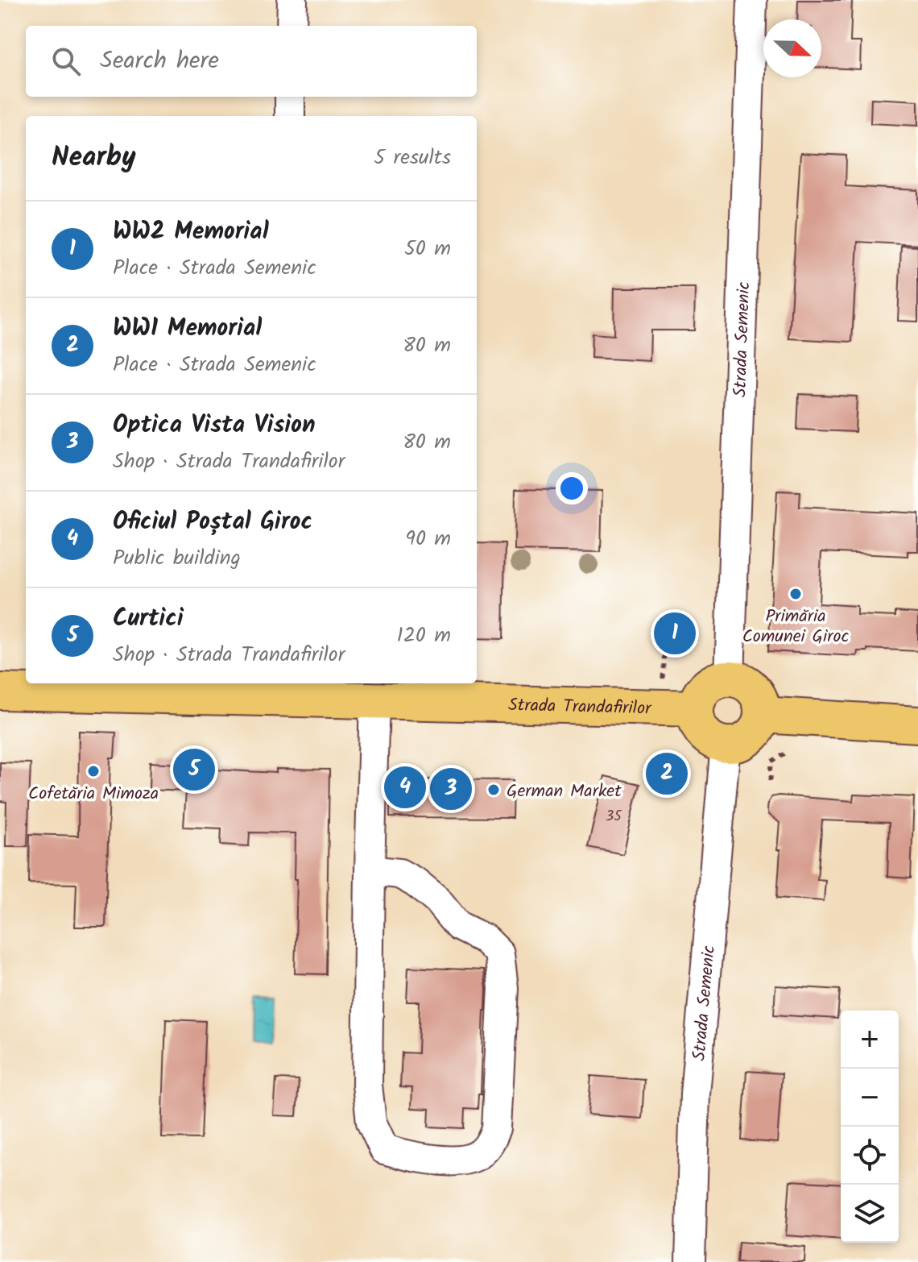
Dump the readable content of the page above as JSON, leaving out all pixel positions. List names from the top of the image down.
{
  "streets": {
    "main road": ["Strada Trandafirilor"],
    "street": ["Strada Semenic"]
  },
  "crossings": [
    ["Strada Semenic", "Strada Trandafirilor"]
  ],
  "places": ["Primăria Comunei Giroc", "Cofetăria Mimoza", "German Market"],
  "house_numbers": ["35"],
  "north": "right",
  "page": {
    "search": "Search here",
    "heading": ["Nearby", "5 results"],
    "list": [
      {
        "mark": "1",
        "name": "WW2 Memorial",
        "note": "Place · Strada Semenic",
        "value": "50 m"
      },
      {
        "mark": "2",
        "name": "WW1 Memorial",
        "note": "Place · Strada Semenic",
        "value": "80 m"
      },
      {
        "mark": "3",
        "name": "Optica Vista Vision",
        "note": "Shop · Strada Trandafirilor",
        "value": "80 m"
      },
      {
        "mark": "4",
        "name": "Oficiul Poștal Giroc",
        "note": "Public building",
        "value": "90 m"
      },
      {
        "mark": "5",
        "name": "Curtici",
        "note": "Shop · Strada Trandafirilor",
        "value": "120 m"
      }
    ],
    "pins": [
      "1",
      "5",
      "2",
      "4",
      "3"
    ],
    "map_buttons": ["+", "−"]
  }
}
